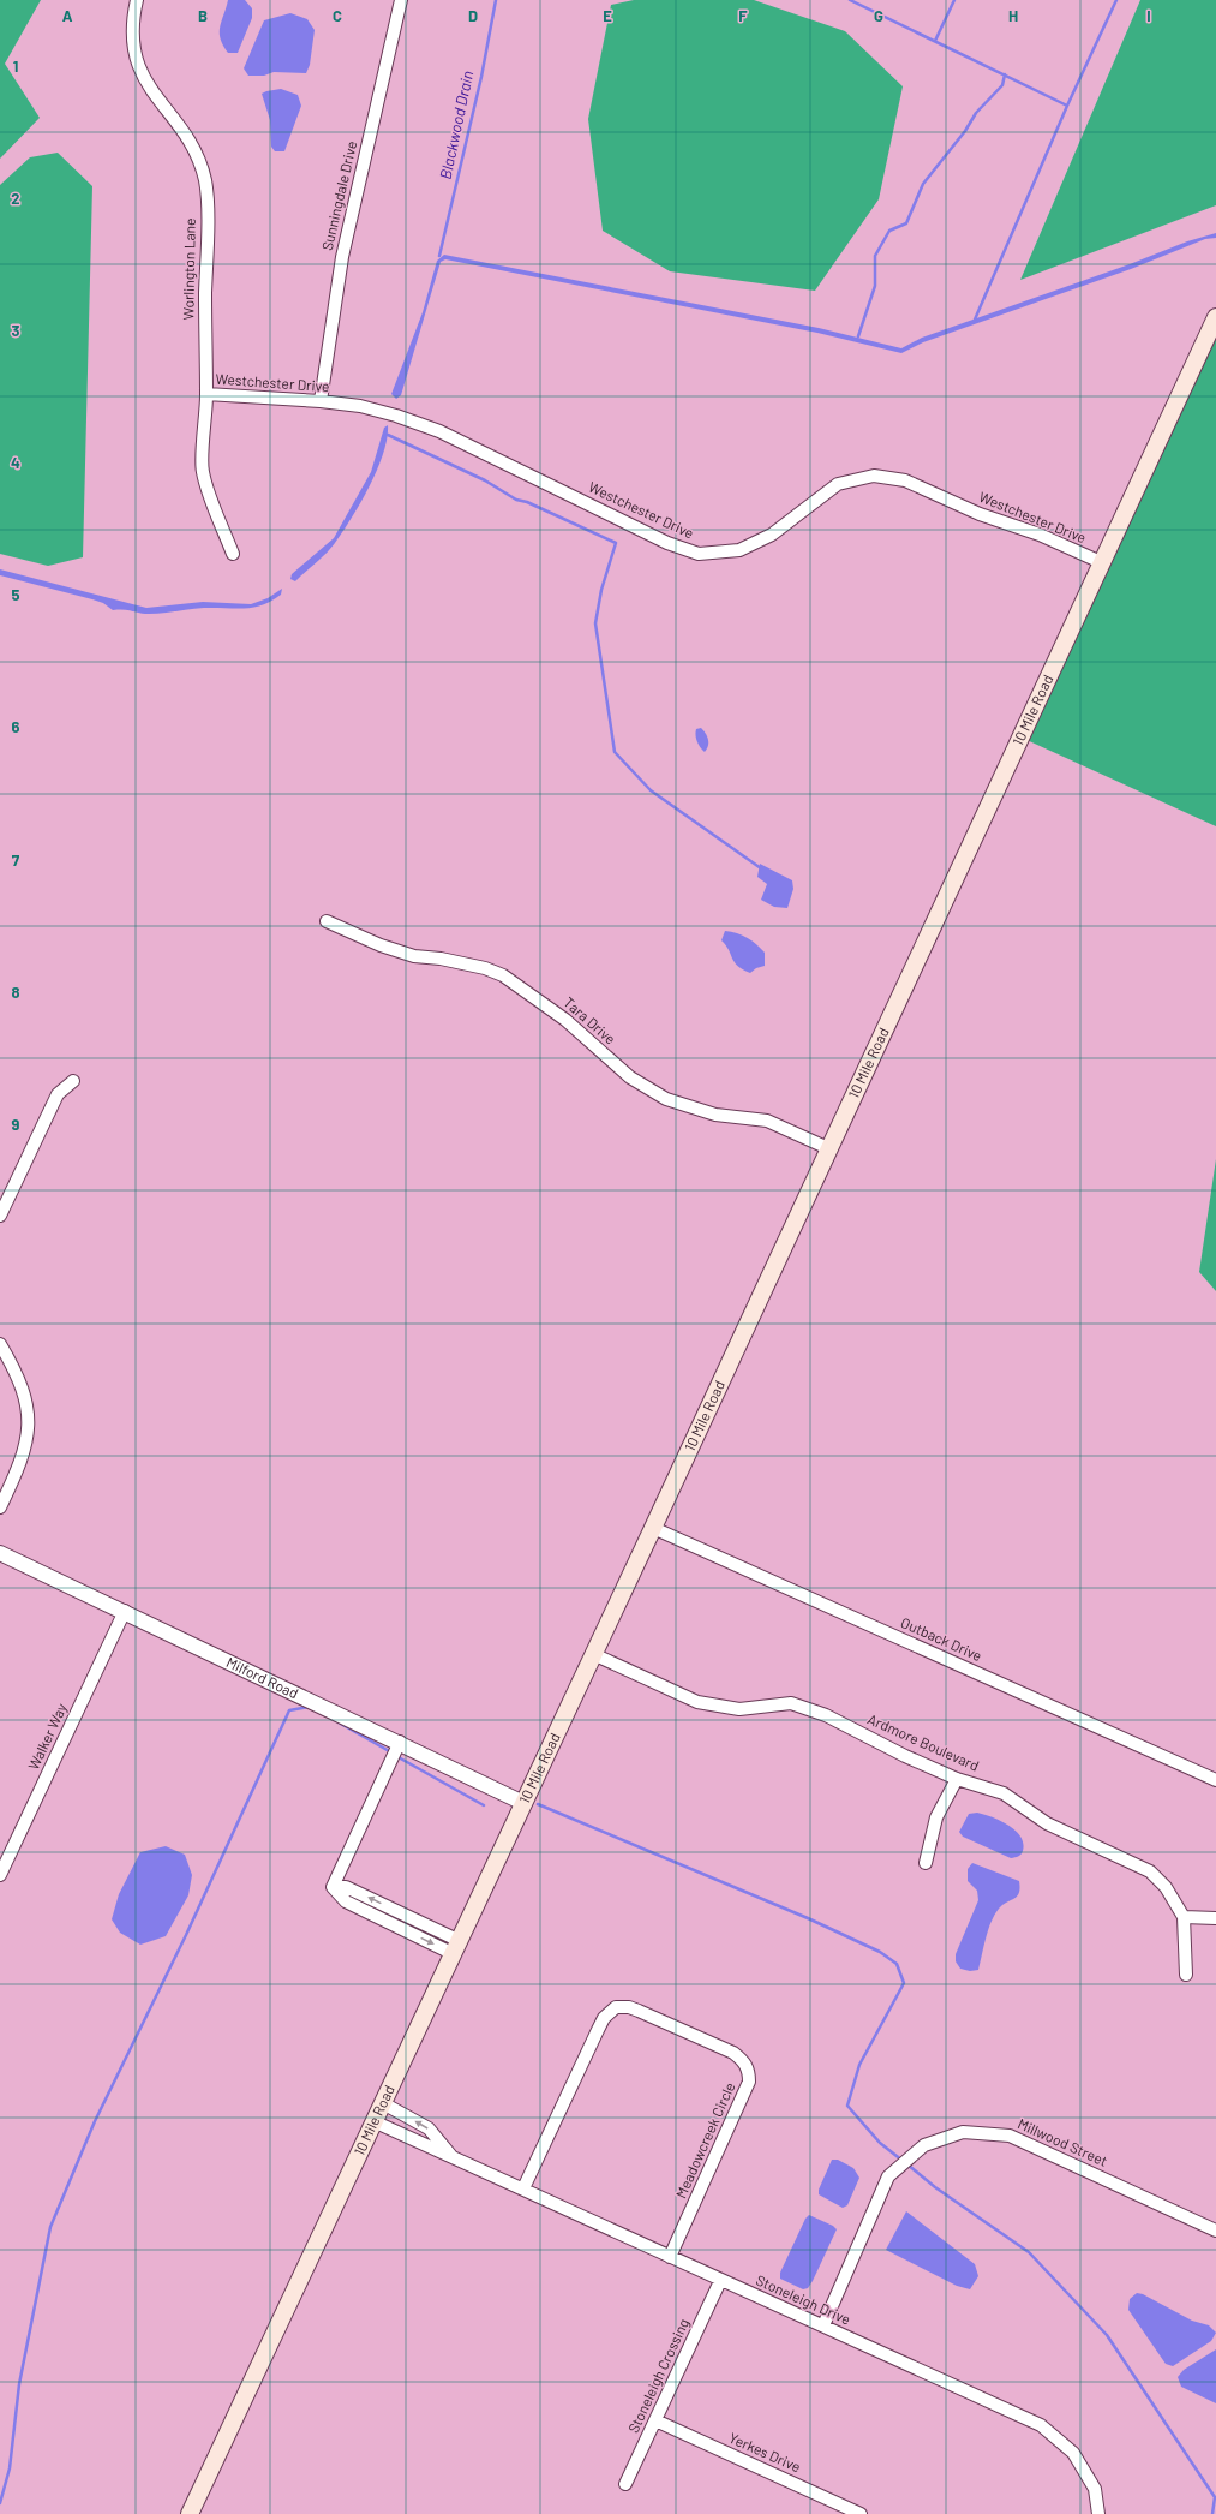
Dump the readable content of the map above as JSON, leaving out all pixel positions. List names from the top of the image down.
{
  "streets": {
    "main road": ["10 Mile Road"],
    "street": [
      "Sunningdale Drive",
      "Worlington Lane",
      "Westchester Drive",
      "Tara Drive",
      "Outback Drive",
      "Milford Road",
      "Walker Way",
      "Ardmore Boulevard",
      "Meadowcreek Circle",
      "Millwood Street",
      "Stoneleigh Drive",
      "Stoneleigh Crossing",
      "Yerkes Drive"
    ]
  },
  "crossings": [
    ["Sunningdale Drive", "Westchester Drive"],
    ["Worlington Lane", "Westchester Drive"],
    ["Westchester Drive", "10 Mile Road"],
    ["10 Mile Road", "Tara Drive"],
    ["10 Mile Road", "Outback Drive"],
    ["10 Mile Road", "Milford Road"],
    ["10 Mile Road", "Ardmore Boulevard"],
    ["10 Mile Road", "Stoneleigh Drive"],
    ["Milford Road", "Walker Way"],
    ["Meadowcreek Circle", "Stoneleigh Drive"],
    ["Millwood Street", "Stoneleigh Drive"],
    ["Stoneleigh Drive", "Stoneleigh Crossing"],
    ["Stoneleigh Crossing", "Yerkes Drive"]
  ],
  "water": ["Blackwood Drain"],
  "grid": {
    "columns": [
      "A",
      "B",
      "C",
      "D",
      "E",
      "F",
      "G",
      "H",
      "I"
    ],
    "rows": [
      "1",
      "2",
      "3",
      "4",
      "5",
      "6",
      "7",
      "8",
      "9"
    ]
  }
}
